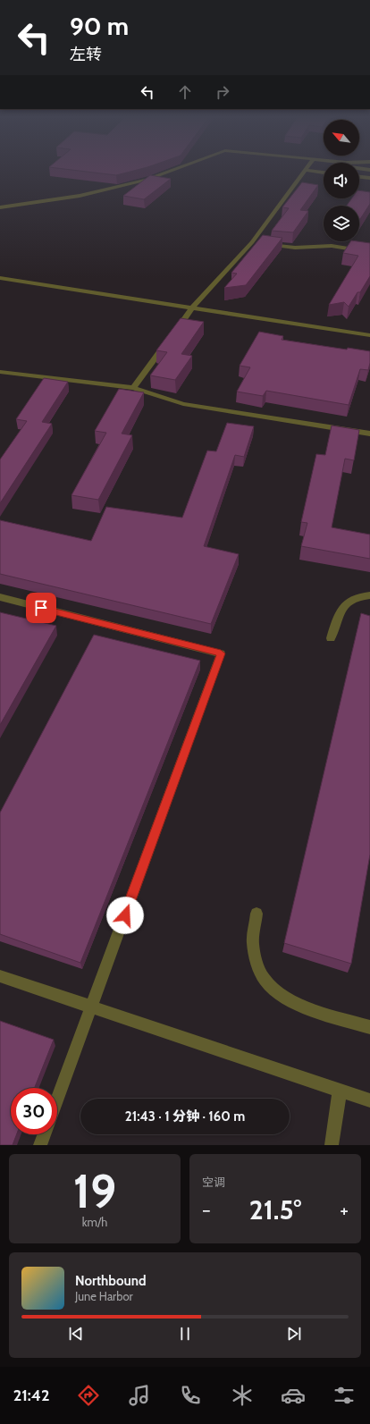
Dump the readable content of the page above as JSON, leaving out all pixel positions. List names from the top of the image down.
{
  "north": "top left",
  "page": {
    "turn": ["90 m", "左转"],
    "limit": "30",
    "trip": "21:43 · 1 分钟 · 160 m",
    "tile": [
      ["19", "km/h"],
      "空调"
    ],
    "heat": ["−", "21.5°", "+"],
    "song": ["Northbound", "June Harbor"],
    "tabs": "21:42"
  }
}
